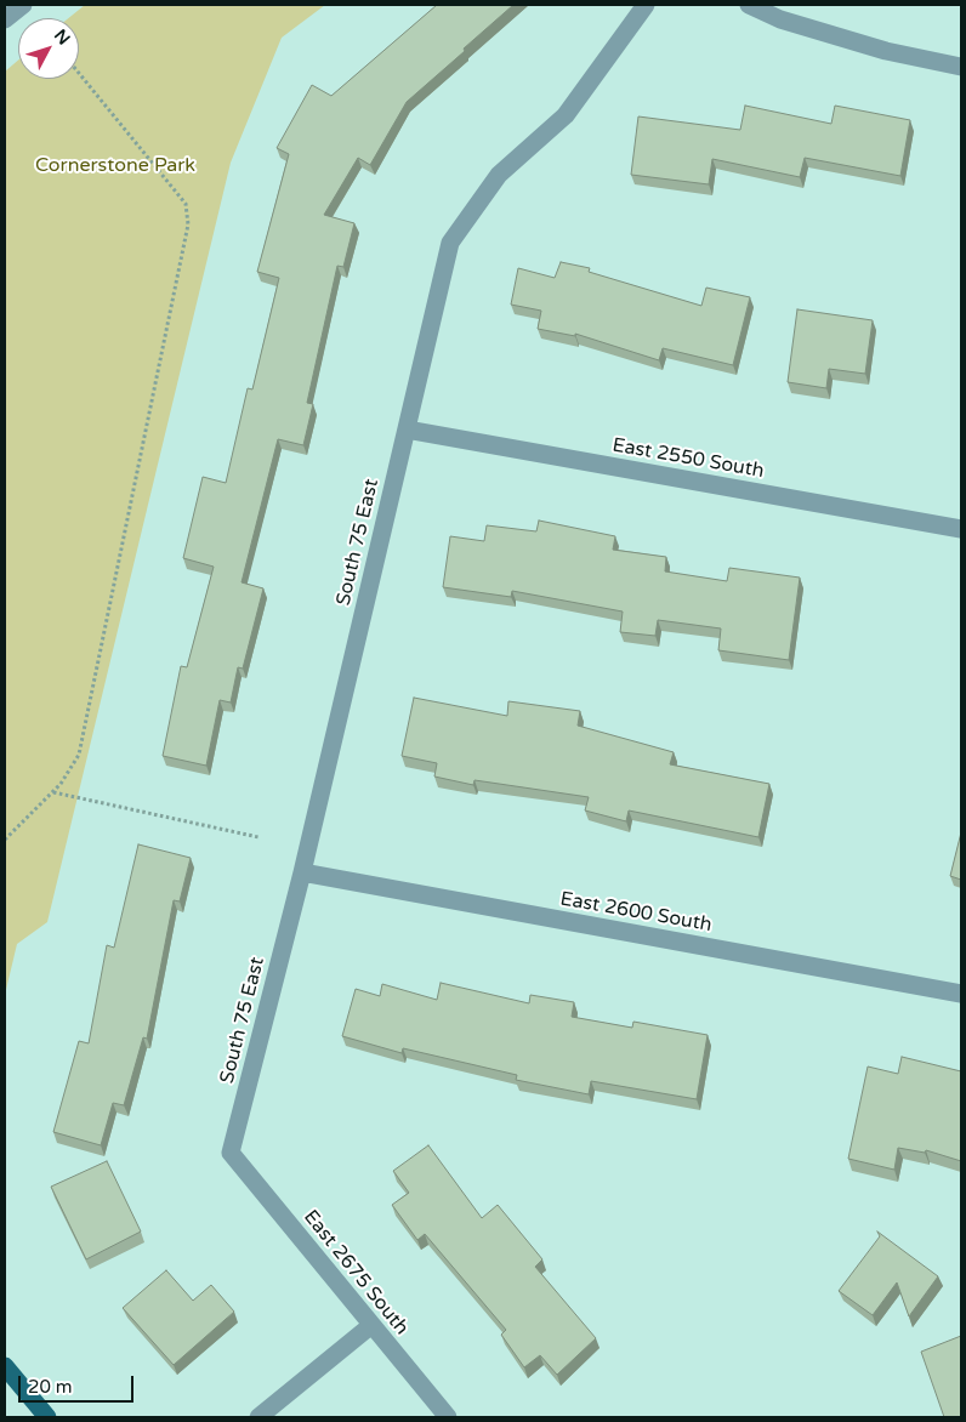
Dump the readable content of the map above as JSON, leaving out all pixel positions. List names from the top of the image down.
{
  "streets": {
    "street": [
      "East 2550 South",
      "South 75 East",
      "East 2600 South",
      "East 2675 South"
    ]
  },
  "crossings": [
    ["East 2550 South", "South 75 East"],
    ["South 75 East", "East 2600 South"],
    ["South 75 East", "East 2675 South"]
  ],
  "parks": ["Cornerstone Park"],
  "scale_bar": "20 m",
  "north": "top right"
}
